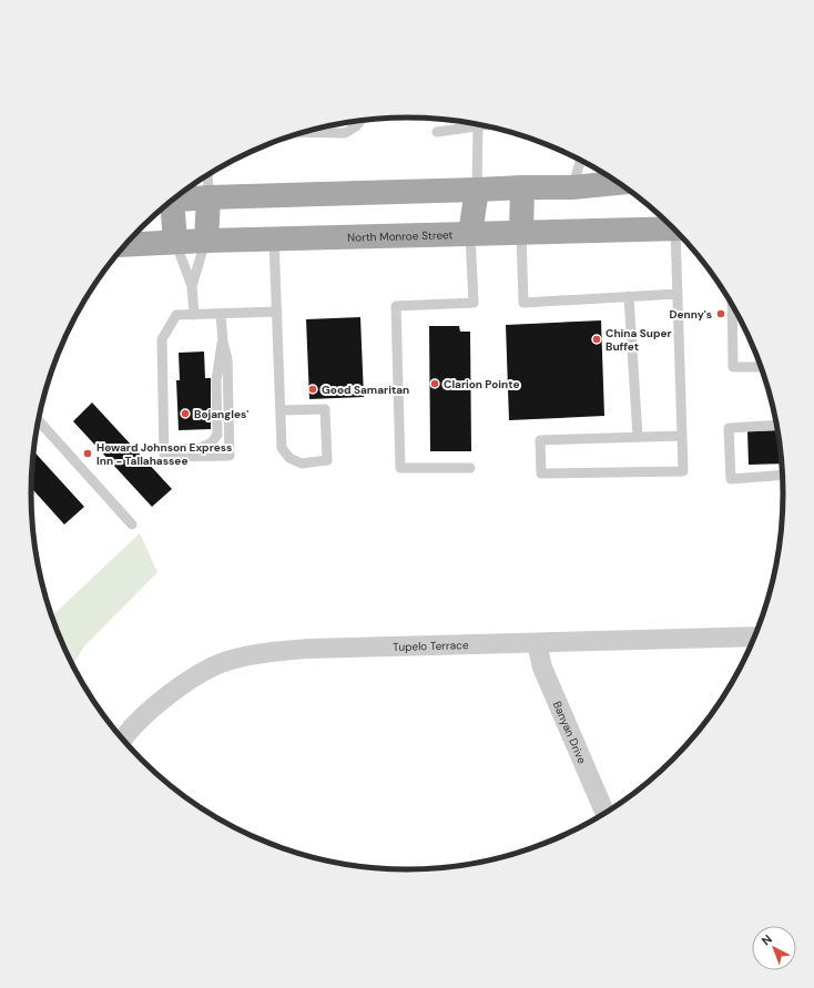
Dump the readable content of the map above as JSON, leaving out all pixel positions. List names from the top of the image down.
{
  "streets": {
    "main road": ["North Monroe Street"],
    "street": ["Tupelo Terrace", "Banyan Drive"]
  },
  "crossings": [
    ["Tupelo Terrace", "Banyan Drive"]
  ],
  "places": [
    "Denny's",
    "China Super Buffet",
    "Clarion Pointe",
    "Good Samaritan",
    "Bojangles'",
    "Howard Johnson Express Inn - Tallahassee"
  ],
  "north": "top left"
}
